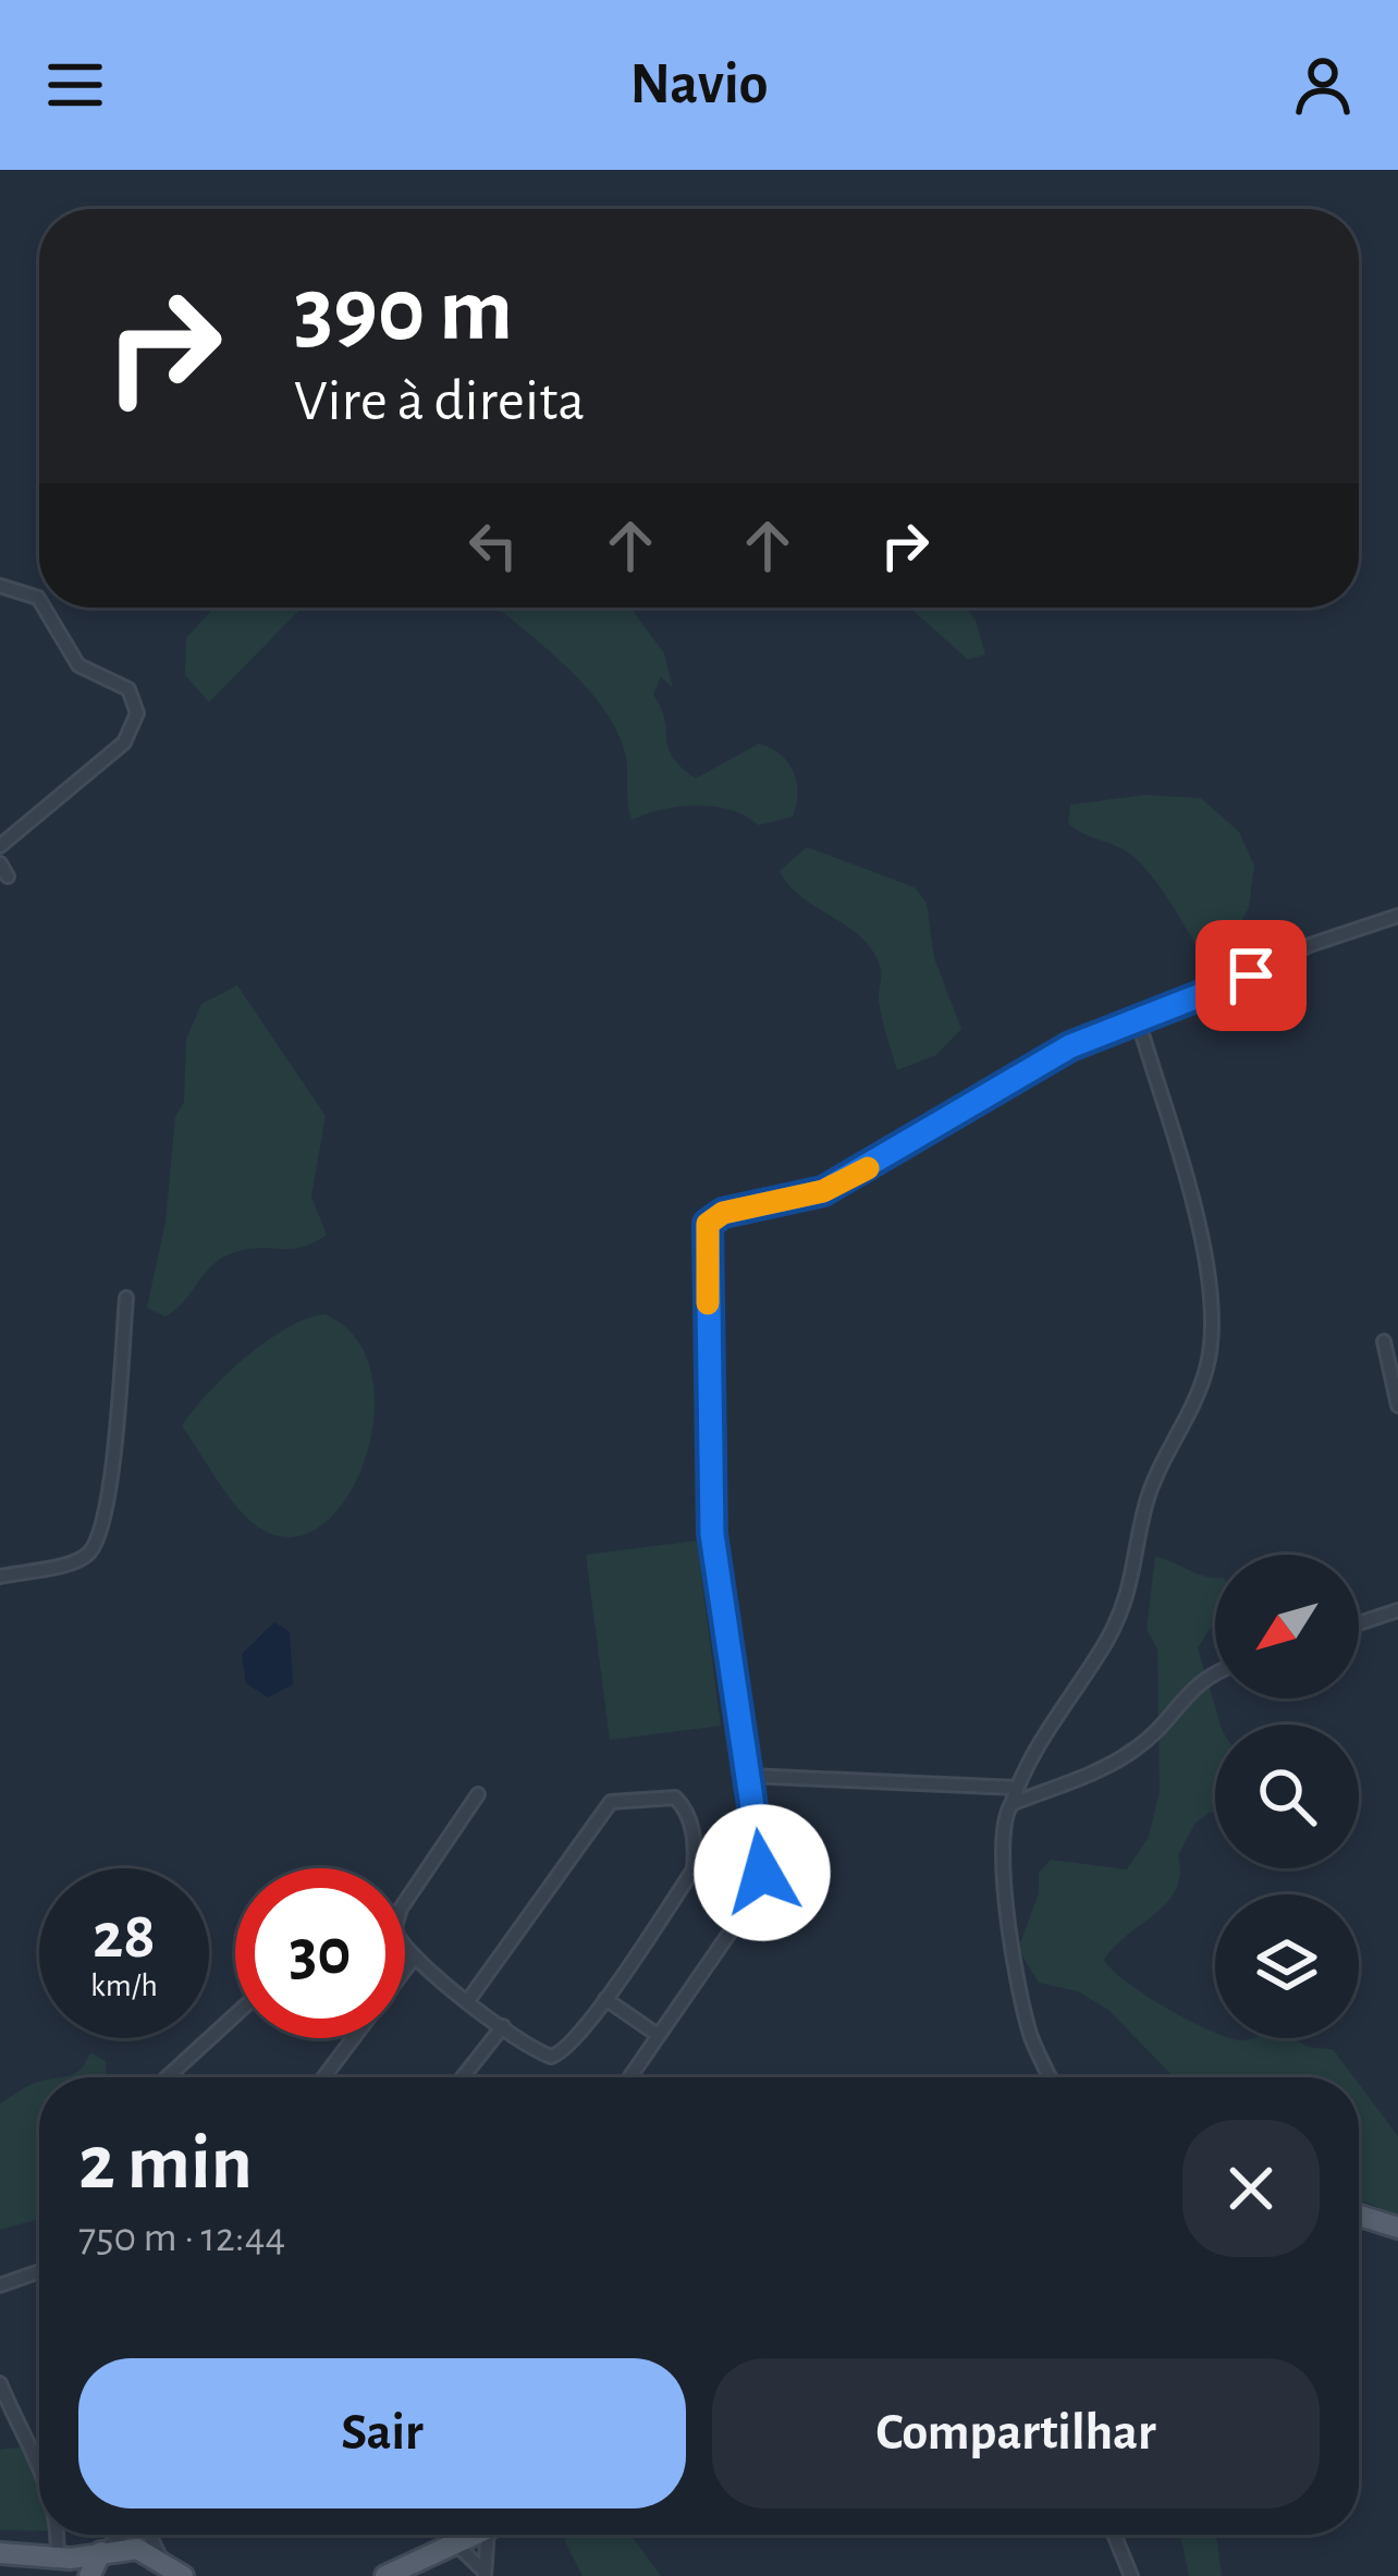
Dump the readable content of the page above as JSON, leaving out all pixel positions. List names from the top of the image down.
{
  "north": "bottom left",
  "page": {
    "header": "Navio",
    "turn": ["390 m", "Vire à direita"],
    "speed": "28 km/h",
    "limit": "30",
    "heading": ["2 min", "750 m · 12:44"],
    "buttons": ["Sair", "Compartilhar"]
  }
}
